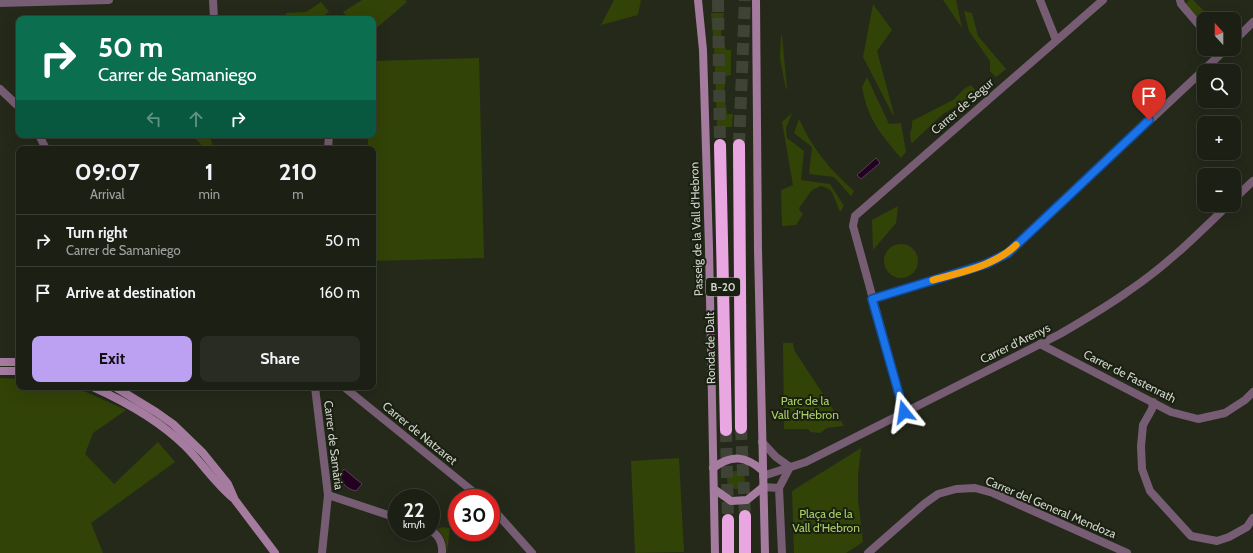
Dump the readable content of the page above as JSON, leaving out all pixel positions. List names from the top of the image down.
{
  "streets": {
    "highway": ["B-20", "Ronda de Dalt"],
    "street": [
      "Carrer de Segur",
      "Passeig de la Vall d'Hebron",
      "Carrer d'Arenys",
      "Carrer de Fastenrath",
      "Carrer de Natzaret",
      "Carrer de Samària",
      "Carrer del General Mendoza"
    ]
  },
  "crossings": [
    ["Passeig de la Vall d'Hebron", "Carrer d'Arenys"],
    ["Carrer d'Arenys", "Carrer de Fastenrath"]
  ],
  "parks": ["Parc de la Vall d'Hebron", "Plaça de la Vall d'Hebron"],
  "north": "top",
  "page": {
    "map_buttons": ["+", "−"],
    "turn": ["50 m", "Carrer de Samaniego"],
    "eta": [
      "09:07",
      "Arrival",
      "1",
      "min",
      "210",
      "m"
    ],
    "list": [
      {
        "name": "Turn right",
        "note": "Carrer de Samaniego",
        "value": "50 m"
      },
      {
        "name": "Arrive at destination",
        "value": "160 m"
      }
    ],
    "buttons": ["Exit", "Share"],
    "speed": "22 km/h",
    "limit": "30"
  }
}
